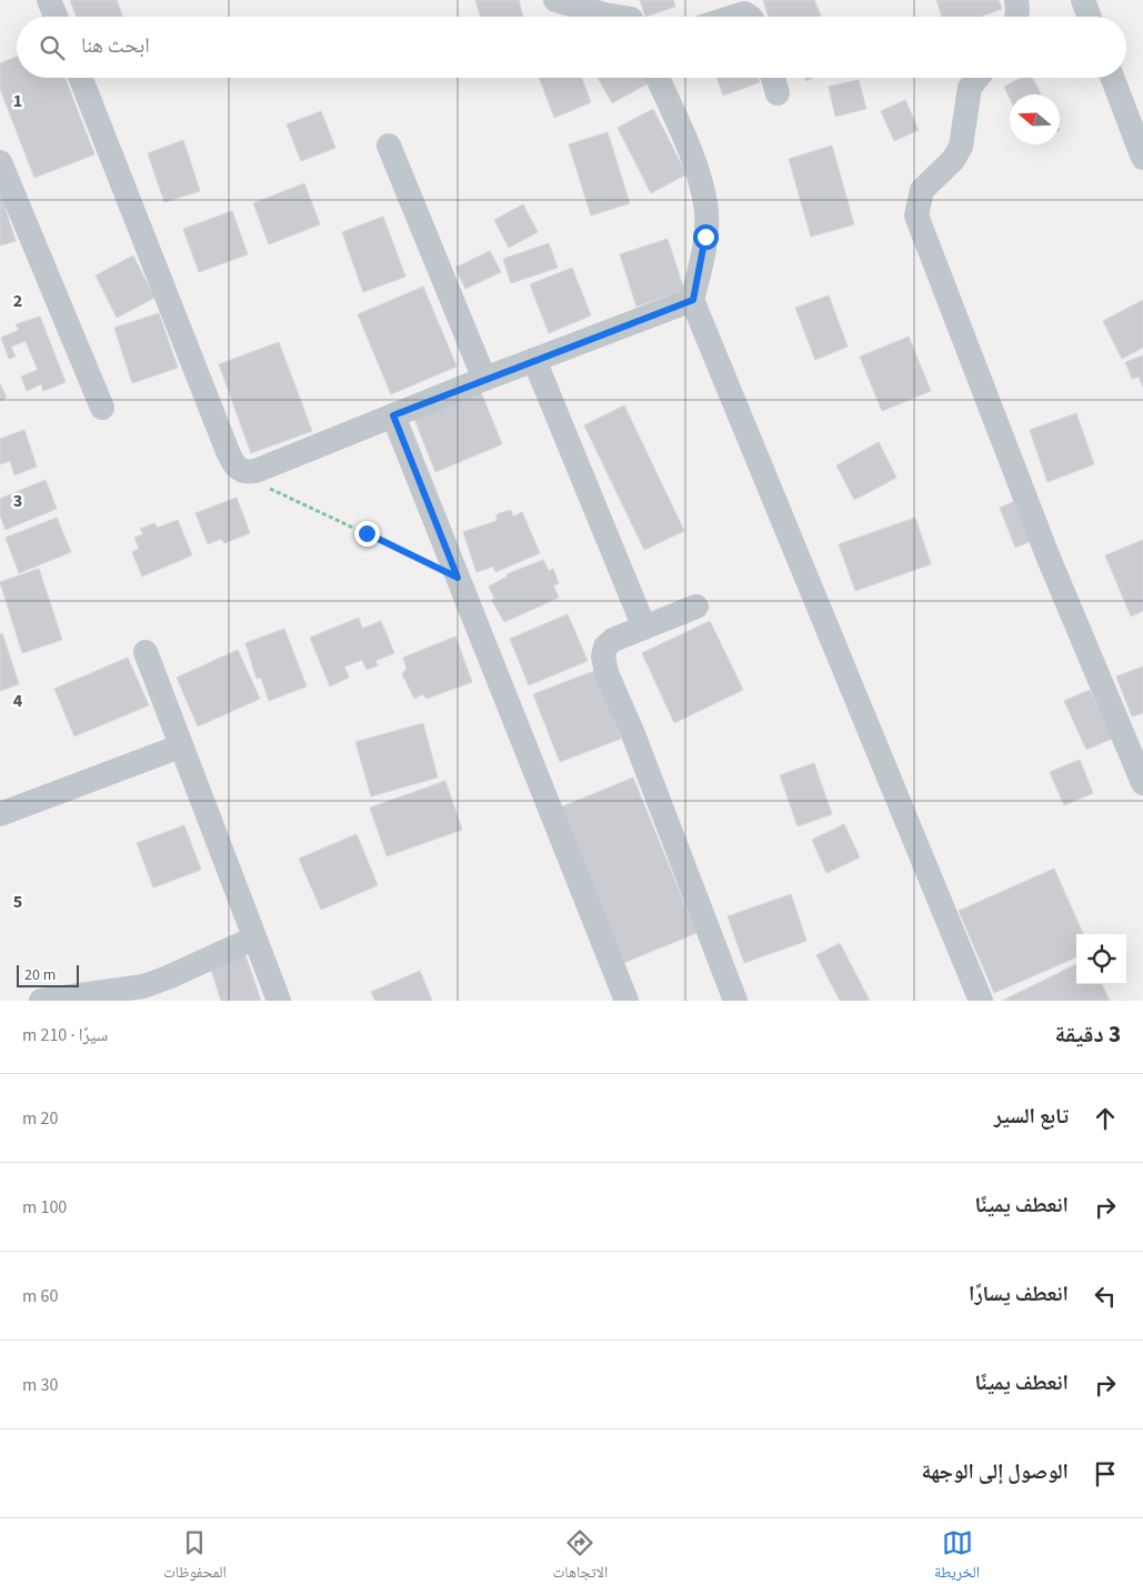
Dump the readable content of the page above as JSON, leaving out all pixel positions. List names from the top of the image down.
{
  "scale_bar": "20 m",
  "north": "left",
  "page": {
    "search": "ابحث هنا",
    "scale": "20 m",
    "heading": ["3 دقيقة", "سيرًا · 210 m"],
    "list": [
      ["تابع السير", "20 m"],
      ["انعطف يمينًا", "100 m"],
      ["انعطف يسارًا", "60 m"],
      ["انعطف يمينًا", "30 m"],
      "الوصول إلى الوجهة"
    ],
    "nav": ["الخريطة", "الاتجاهات", "المحفوظات"]
  },
  "grid": {
    "rows": [
      "1",
      "2",
      "3",
      "4",
      "5"
    ]
  }
}
